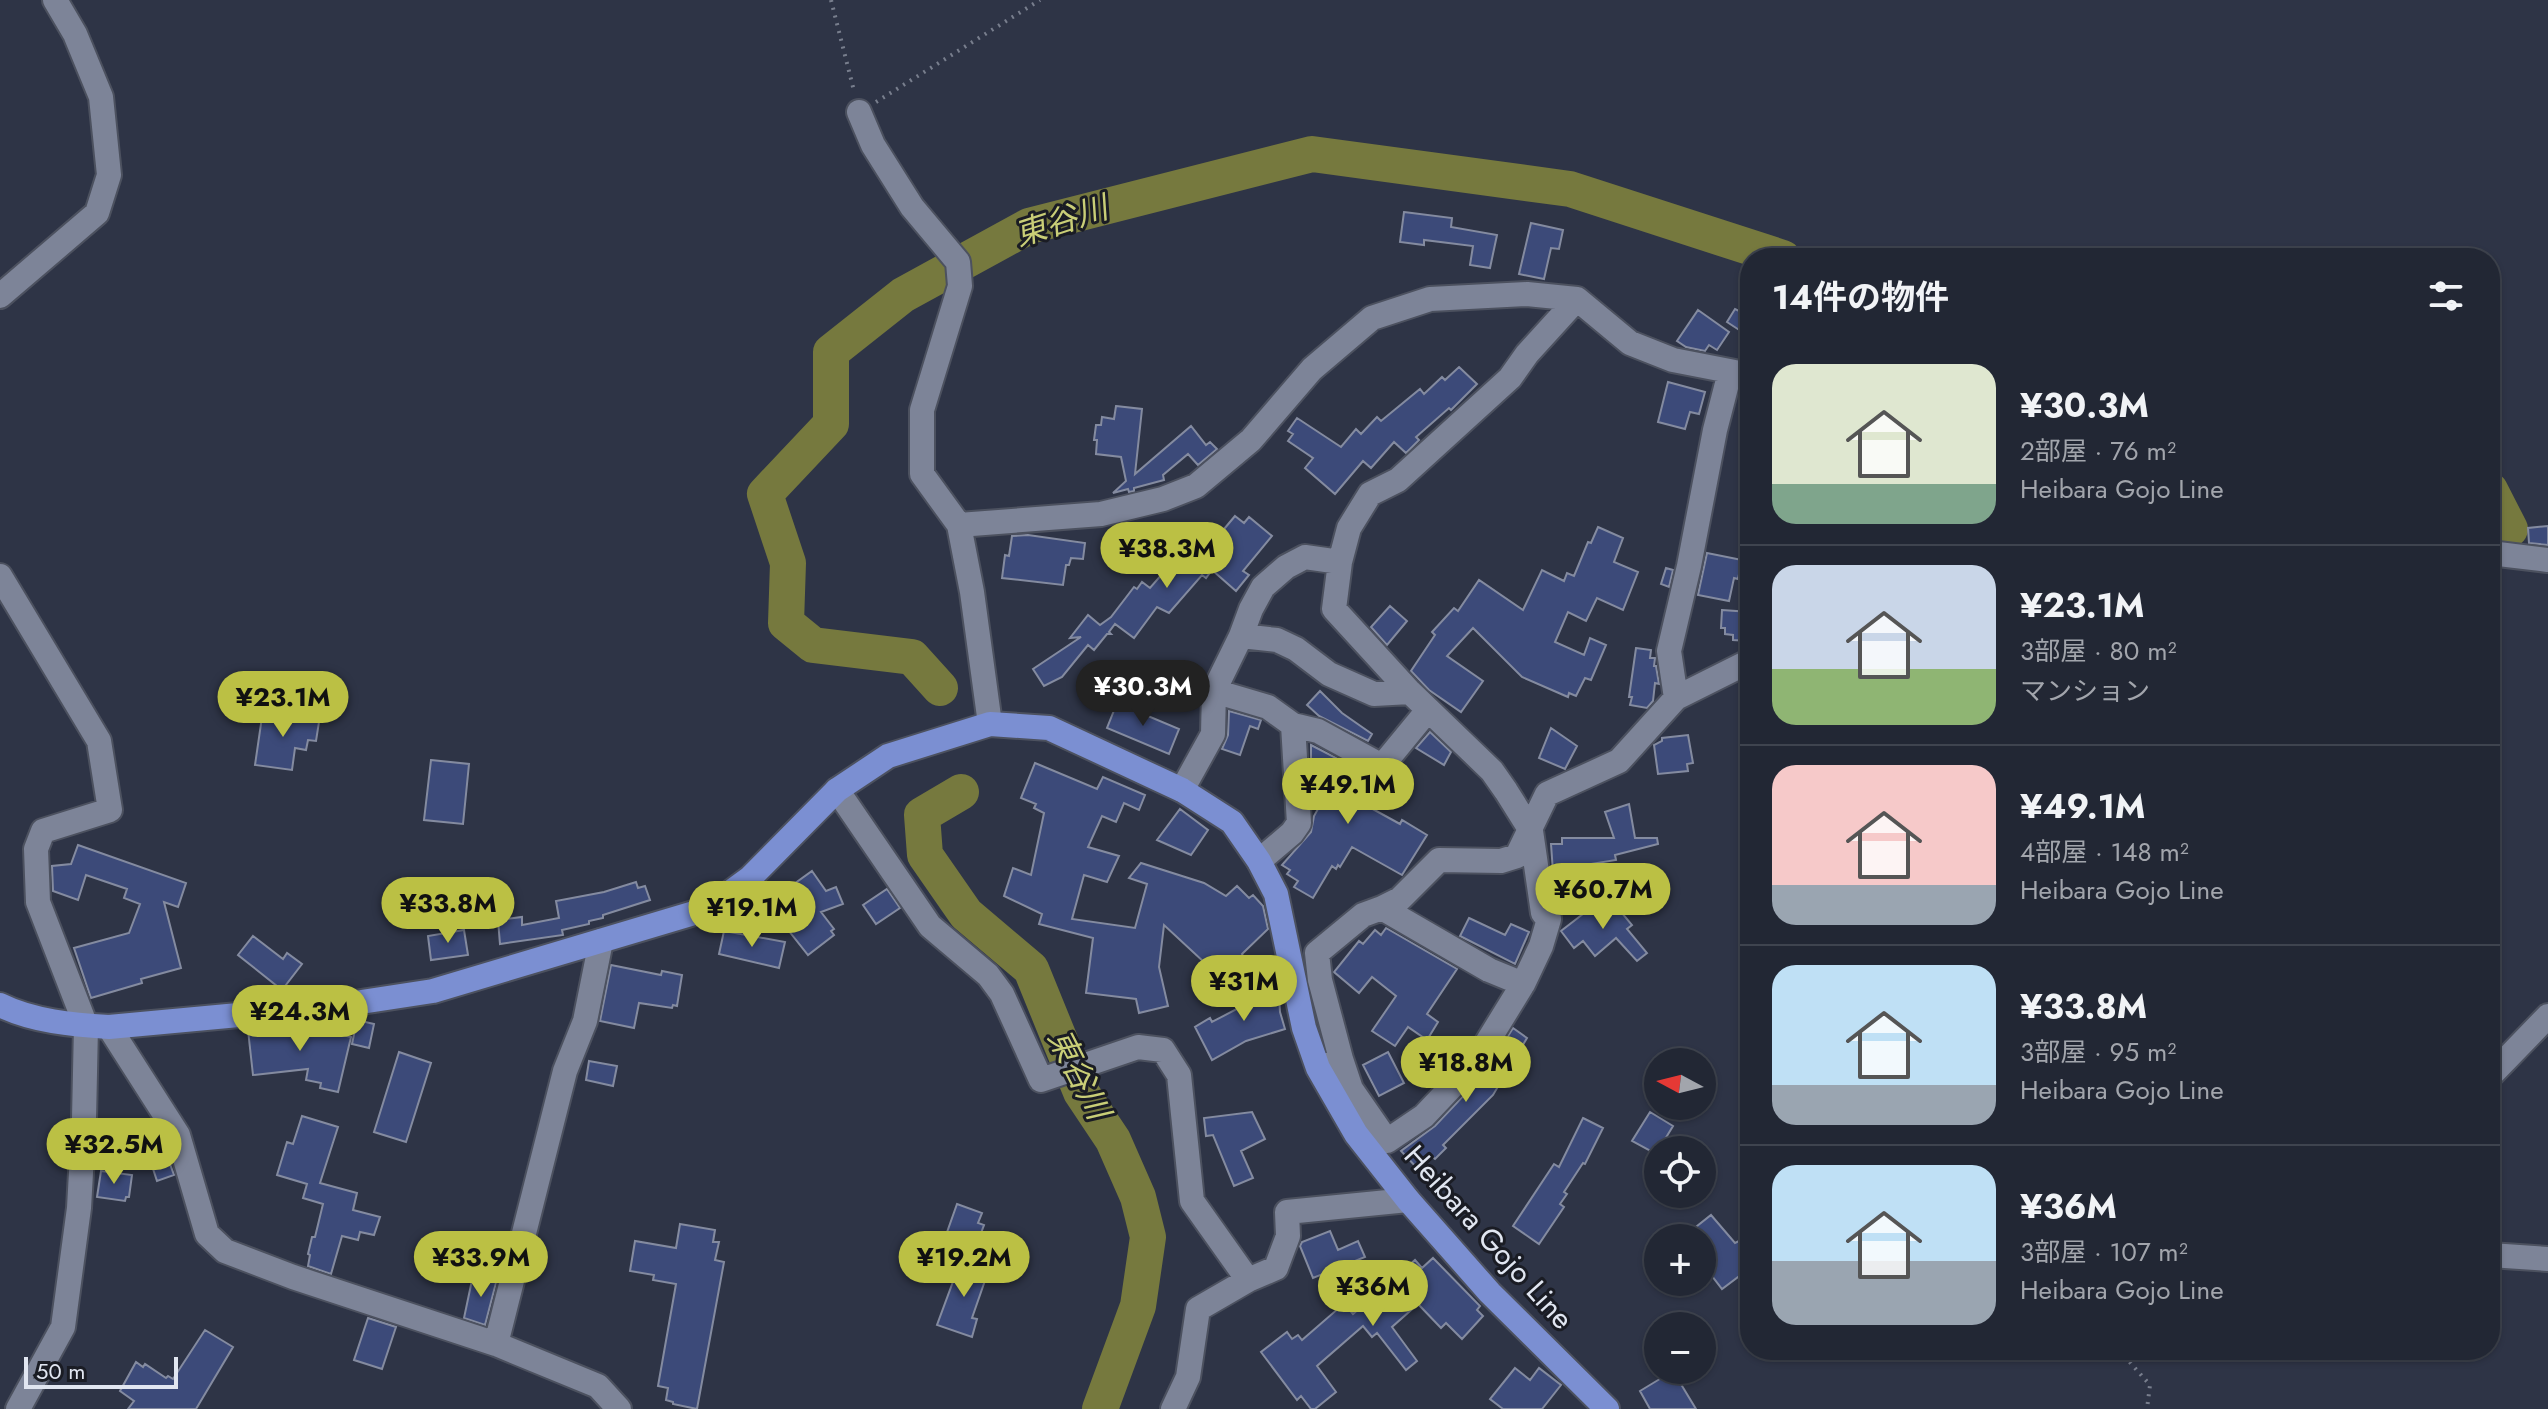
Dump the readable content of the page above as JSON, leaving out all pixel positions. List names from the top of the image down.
{
  "streets": {
    "main road": ["Heibara Gojo Line"]
  },
  "water": ["東谷川"],
  "scale_bar": "50 m",
  "north": "left",
  "page": {
    "heading": "14件の物件",
    "list": [
      {
        "name": "¥30.3M",
        "note": "2部屋 · 76 m² · Heibara Gojo Line"
      },
      {
        "name": "¥23.1M",
        "note": "3部屋 · 80 m² · マンション"
      },
      {
        "name": "¥49.1M",
        "note": "4部屋 · 148 m² · Heibara Gojo Line"
      },
      {
        "name": "¥33.8M",
        "note": "3部屋 · 95 m² · Heibara Gojo Line"
      },
      {
        "name": "¥36M",
        "note": "3部屋 · 107 m² · Heibara Gojo Line"
      }
    ],
    "price": [
      "¥38.3M",
      "¥30.3M",
      "¥23.1M",
      "¥49.1M",
      "¥60.7M",
      "¥33.8M",
      "¥19.1M",
      "¥31M",
      "¥24.3M",
      "¥18.8M",
      "¥32.5M",
      "¥33.9M",
      "¥19.2M",
      "¥36M"
    ],
    "map_buttons": ["+", "−"],
    "scale": "50 m"
  }
}
